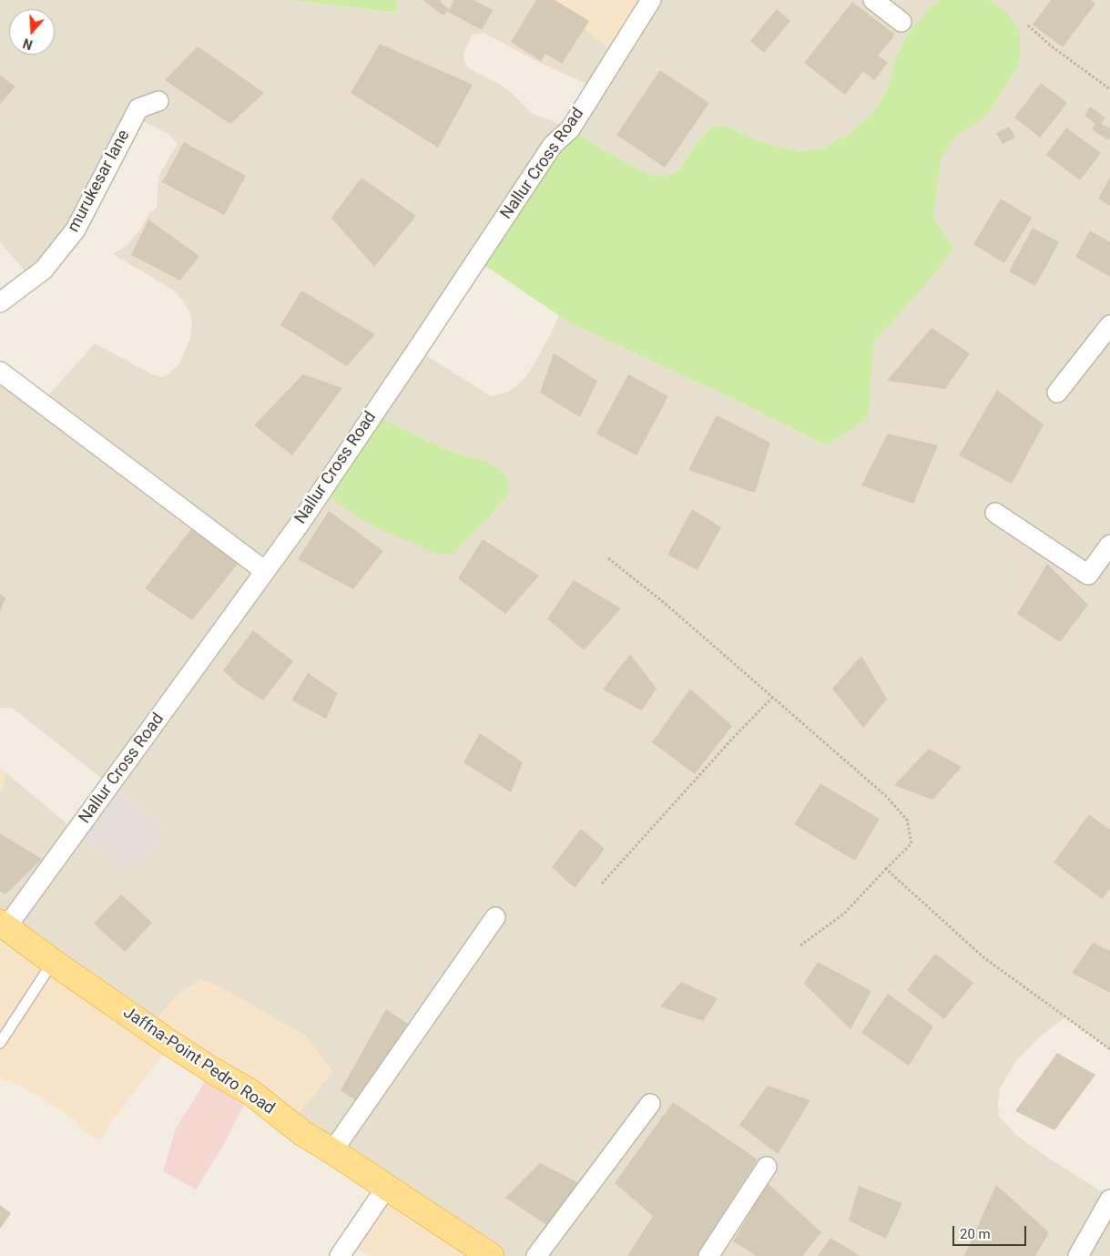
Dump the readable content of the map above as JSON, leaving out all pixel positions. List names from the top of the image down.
{
  "streets": {
    "main road": ["Jaffna-Point Pedro Road"],
    "street": ["Nallur Cross Road", "murukesar lane"]
  },
  "crossings": [
    ["Nallur Cross Road", "Jaffna-Point Pedro Road"]
  ],
  "scale_bar": "20 m",
  "north": "bottom"
}
